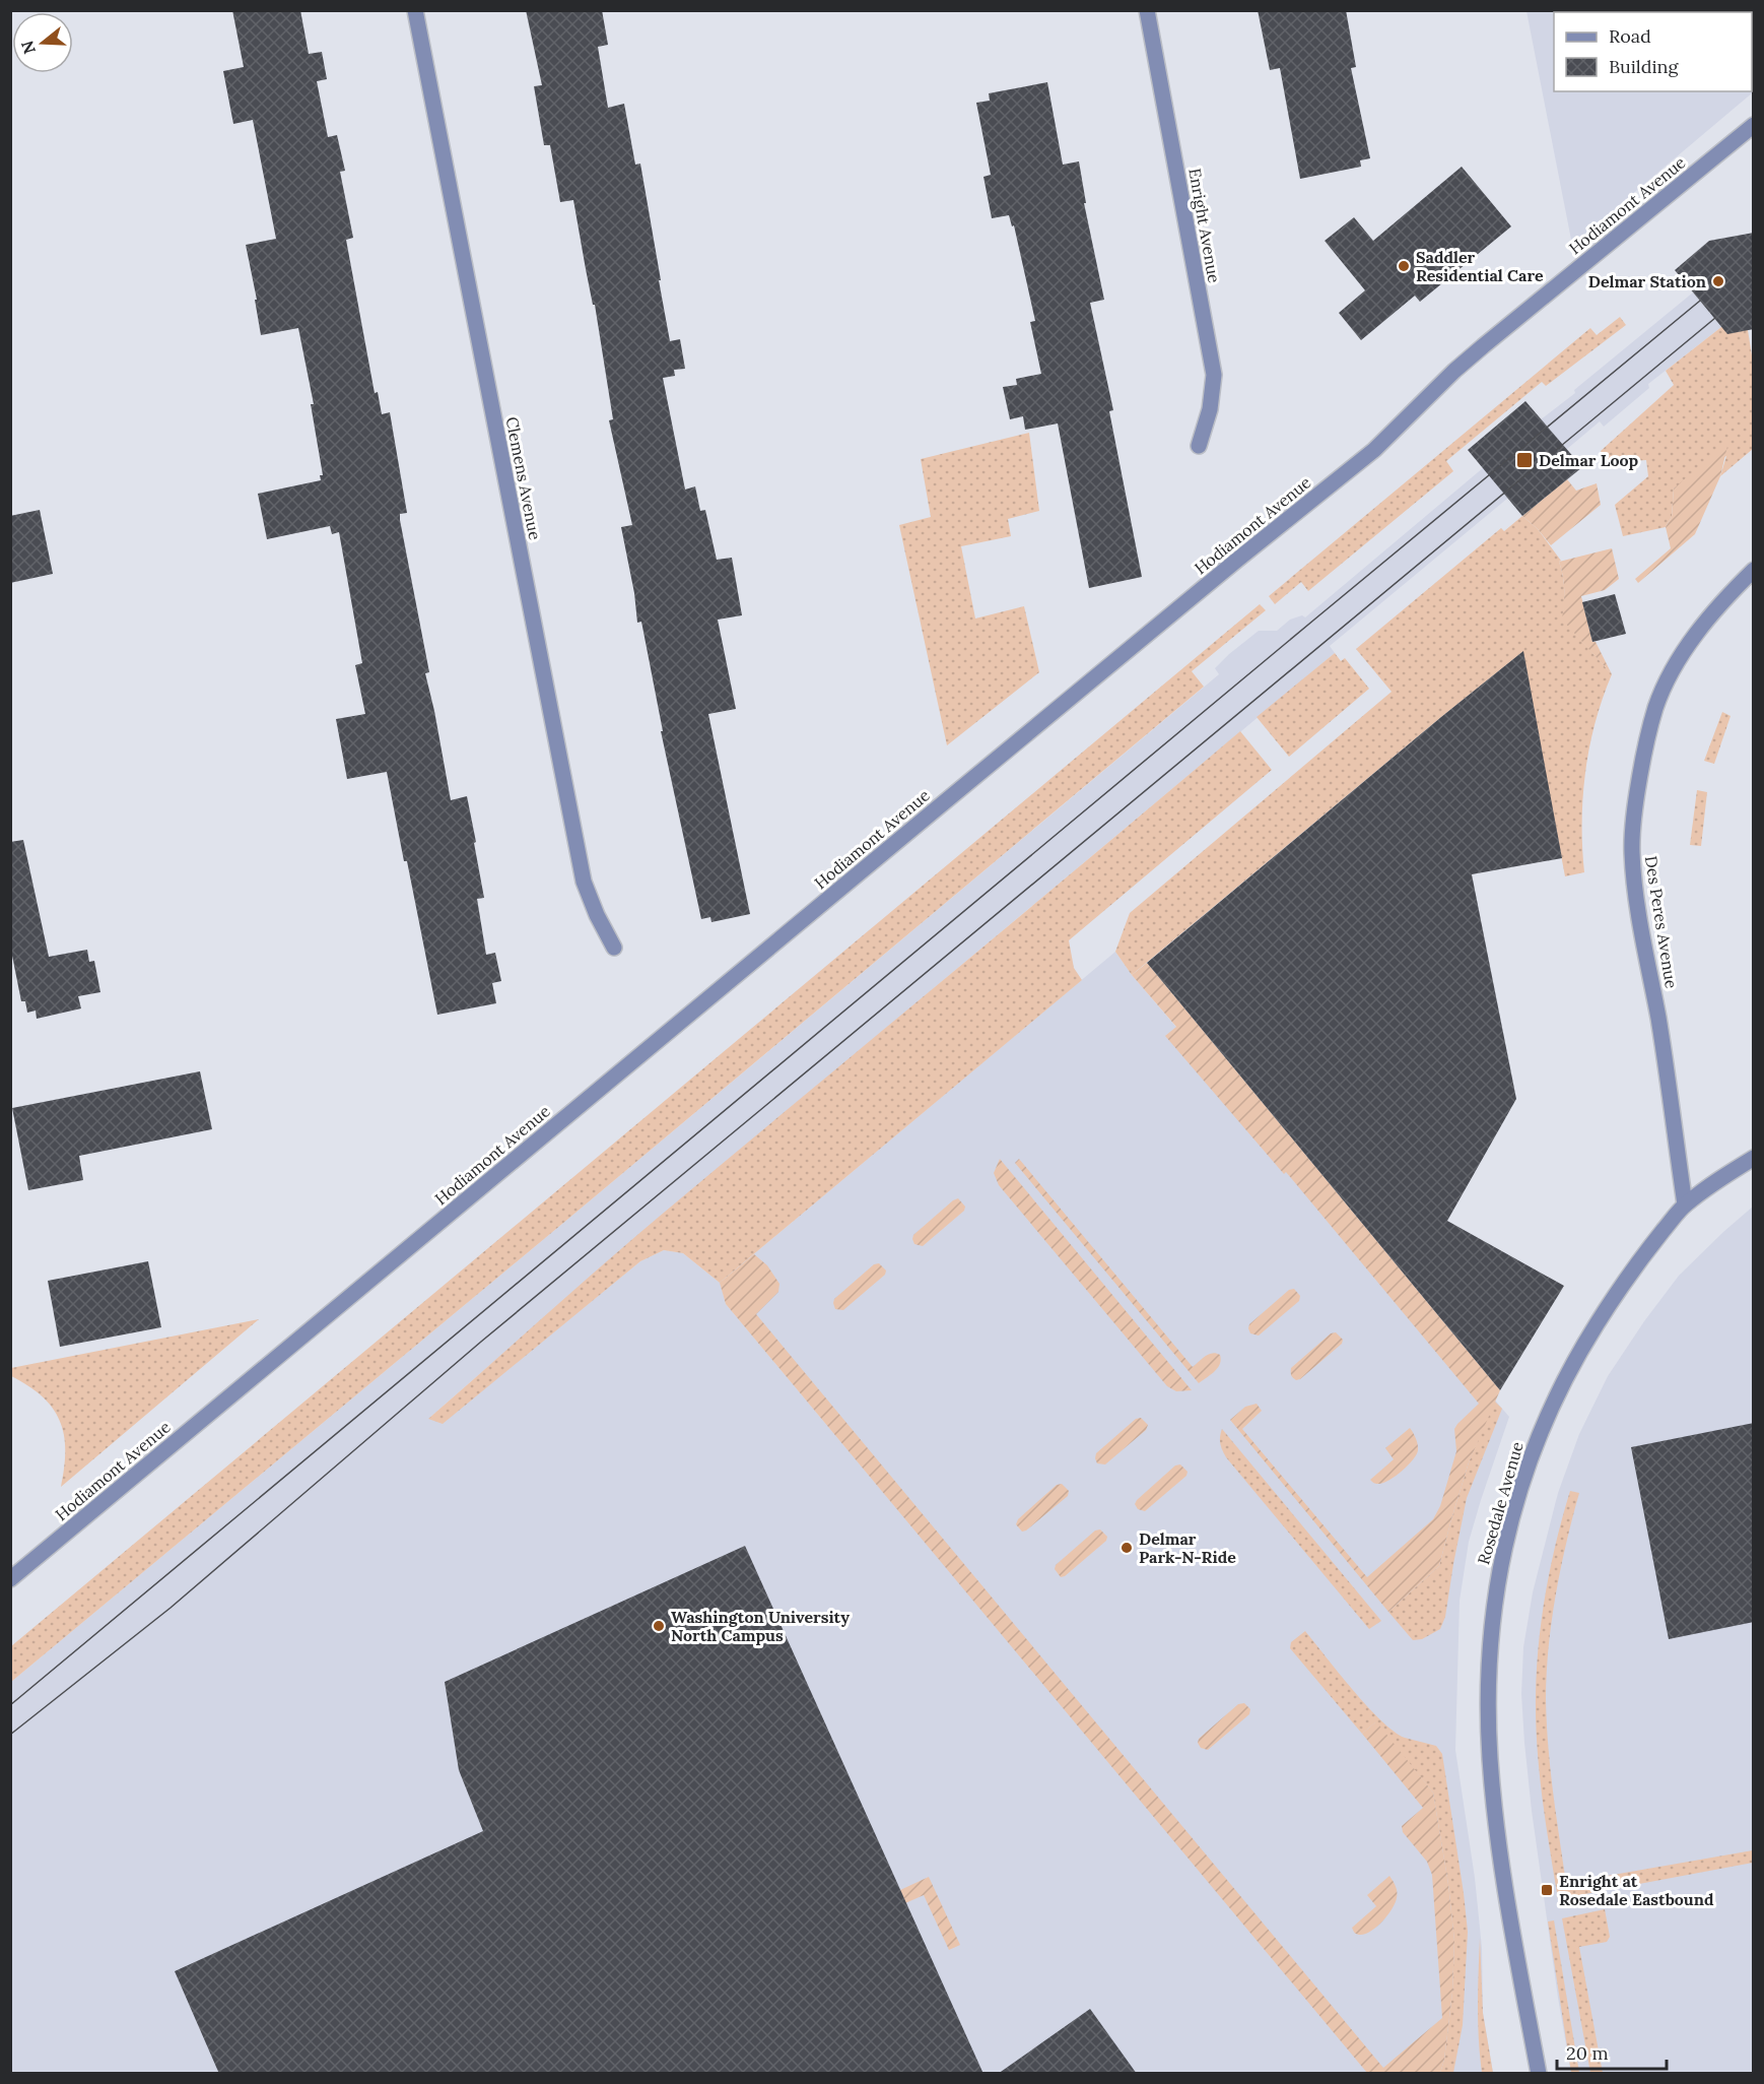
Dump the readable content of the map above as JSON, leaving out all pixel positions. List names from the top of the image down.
{
  "streets": {
    "street": [
      "Hodiamont Avenue",
      "Enright Avenue",
      "Clemens Avenue",
      "Des Peres Avenue",
      "Rosedale Avenue"
    ]
  },
  "crossings": [
    ["Des Peres Avenue", "Rosedale Avenue"]
  ],
  "places": {
    "other": [
      "Saddler Residential Care",
      "Delmar Station",
      "Delmar Park-N-Ride",
      "Washington University North Campus"
    ],
    "transit": ["Delmar Loop", "Enright at Rosedale Eastbound"]
  },
  "legend": ["Road", "Building"],
  "scale_bar": "20 m",
  "north": "left"
}
